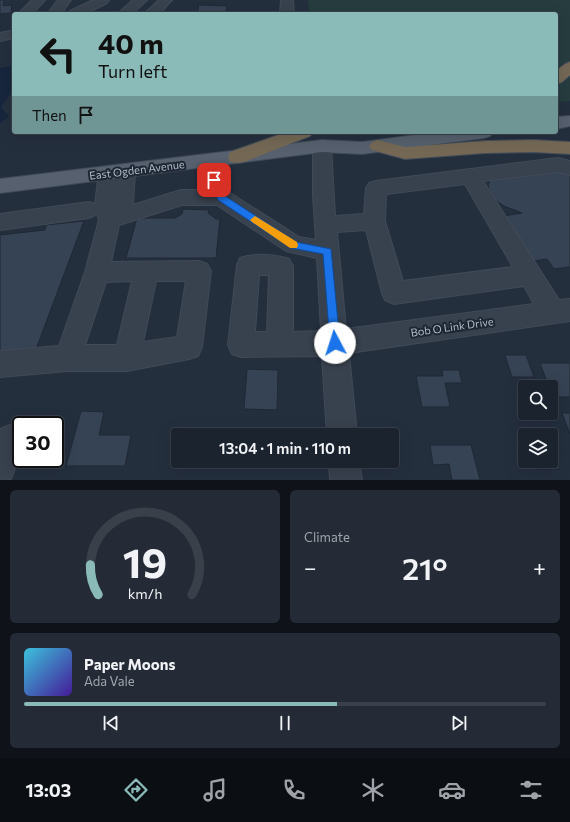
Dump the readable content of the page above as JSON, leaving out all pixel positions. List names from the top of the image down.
{
  "streets": {
    "main road": ["East Ogden Avenue"],
    "street": ["Bob O Link Drive"]
  },
  "page": {
    "turn": ["40 m", "Turn left"],
    "then": "Then",
    "limit": "30",
    "trip": "13:04 · 1 min · 110 m",
    "tile": "Climate",
    "heat": ["−", "21°", "+"],
    "song": ["Paper Moons", "Ada Vale"],
    "tabs": "13:03",
    "gauge": ["19", "km/h"]
  }
}
